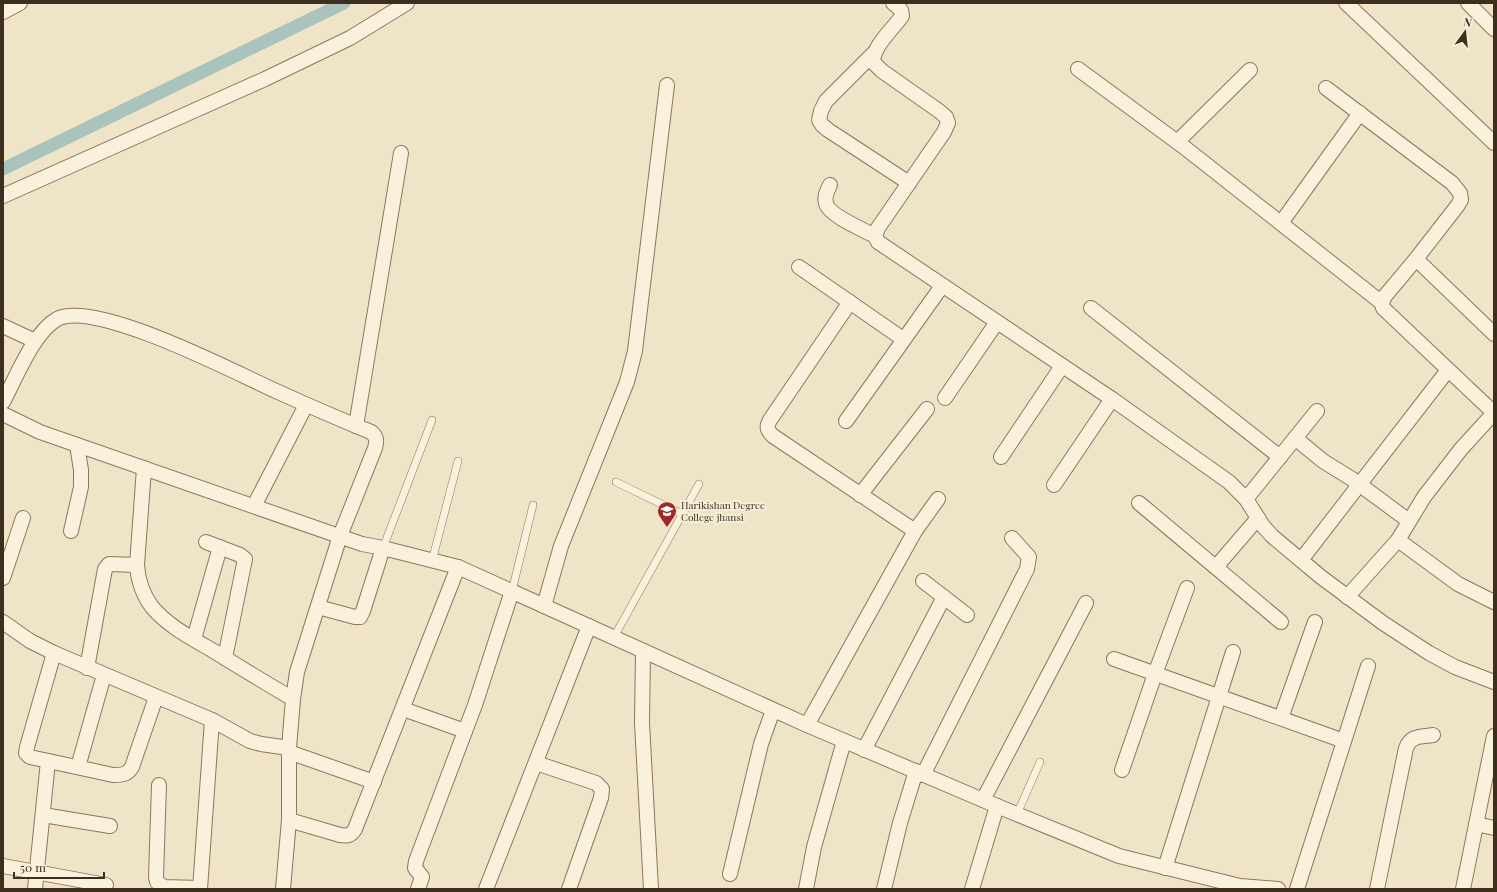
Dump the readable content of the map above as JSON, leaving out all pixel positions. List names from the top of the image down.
{
  "places": {
    "school or university": ["Harikishan Degree College jhansi"]
  },
  "scale_bar": "50 m",
  "north": "top"
}
